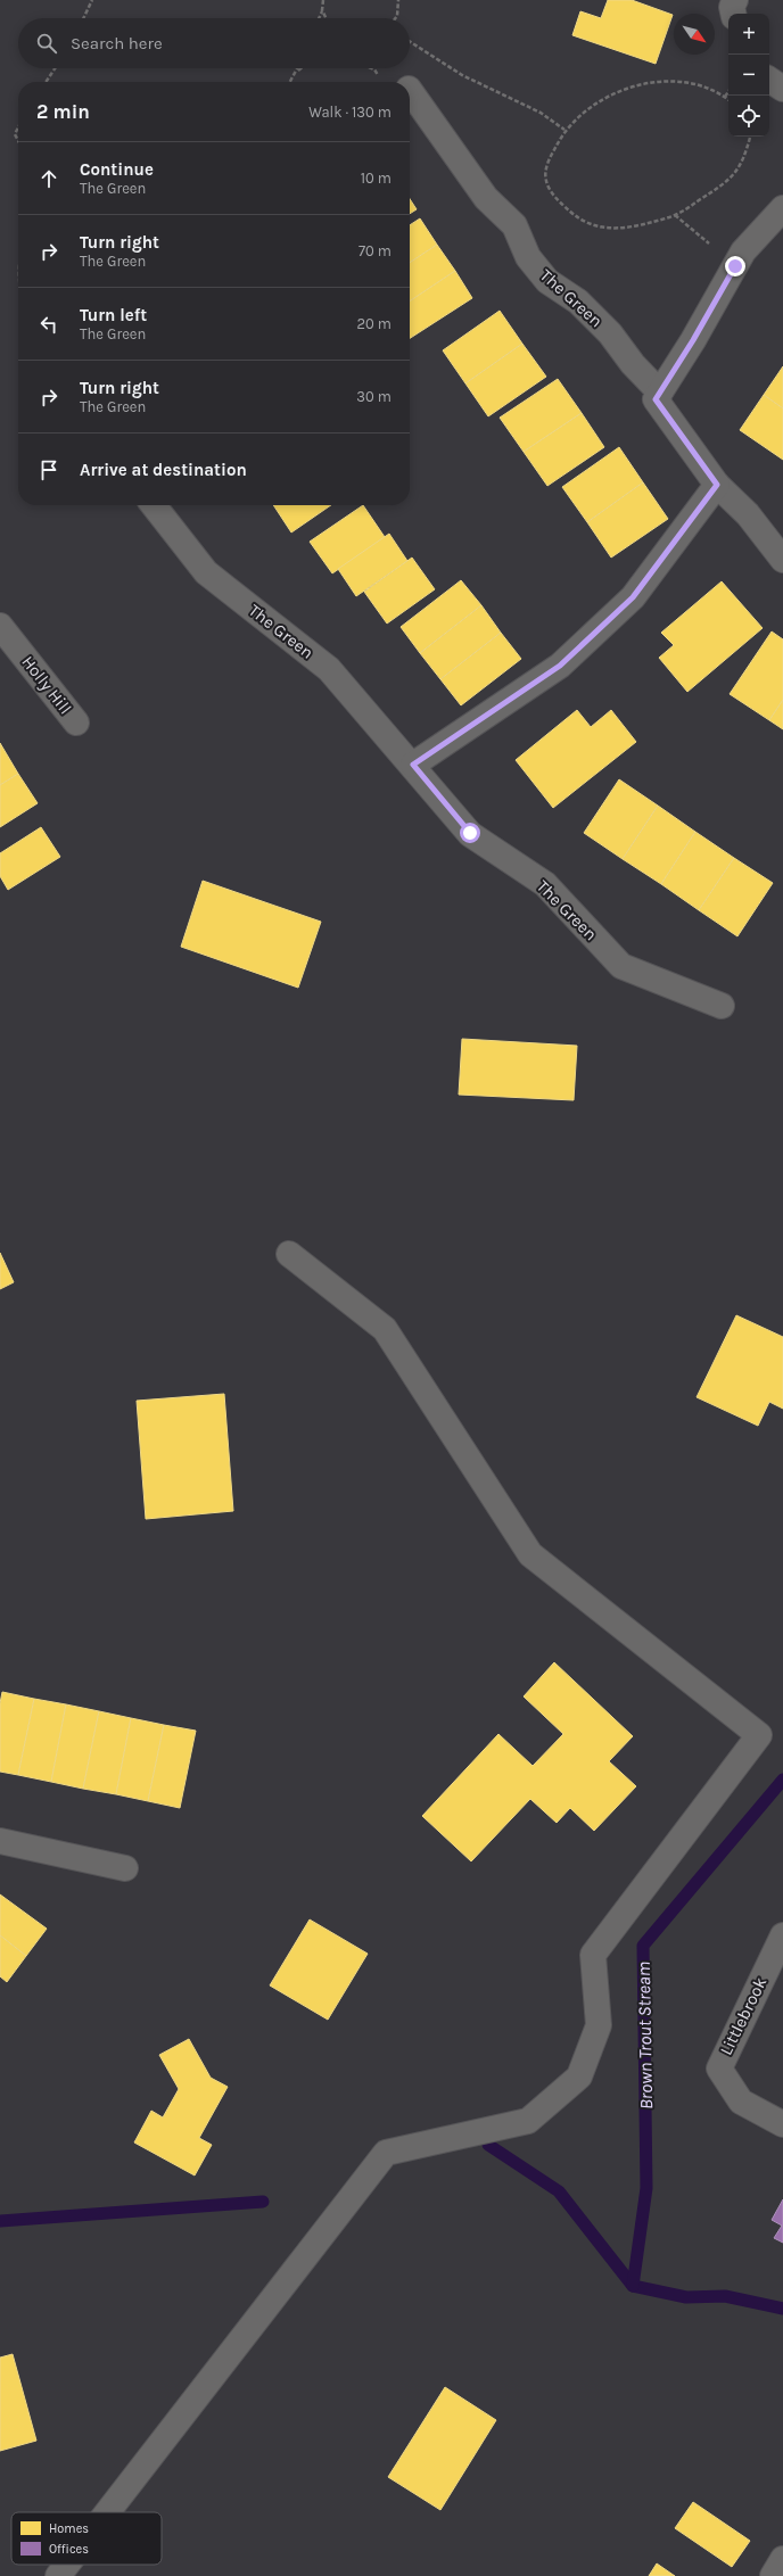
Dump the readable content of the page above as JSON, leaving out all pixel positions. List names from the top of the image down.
{
  "streets": {
    "street": ["The Green", "Holly Hill", "Littlebrook"]
  },
  "water": ["Brown Trout Stream"],
  "legend": ["Homes", "Offices"],
  "north": "bottom right",
  "page": {
    "map_buttons": ["+", "−"],
    "search": "Search here",
    "heading": ["2 min", "Walk · 130 m"],
    "list": [
      ["Continue", "The Green", "10 m"],
      ["Turn right", "The Green", "70 m"],
      ["Turn left", "The Green", "20 m"],
      ["Turn right", "The Green", "30 m"],
      "Arrive at destination"
    ]
  }
}
